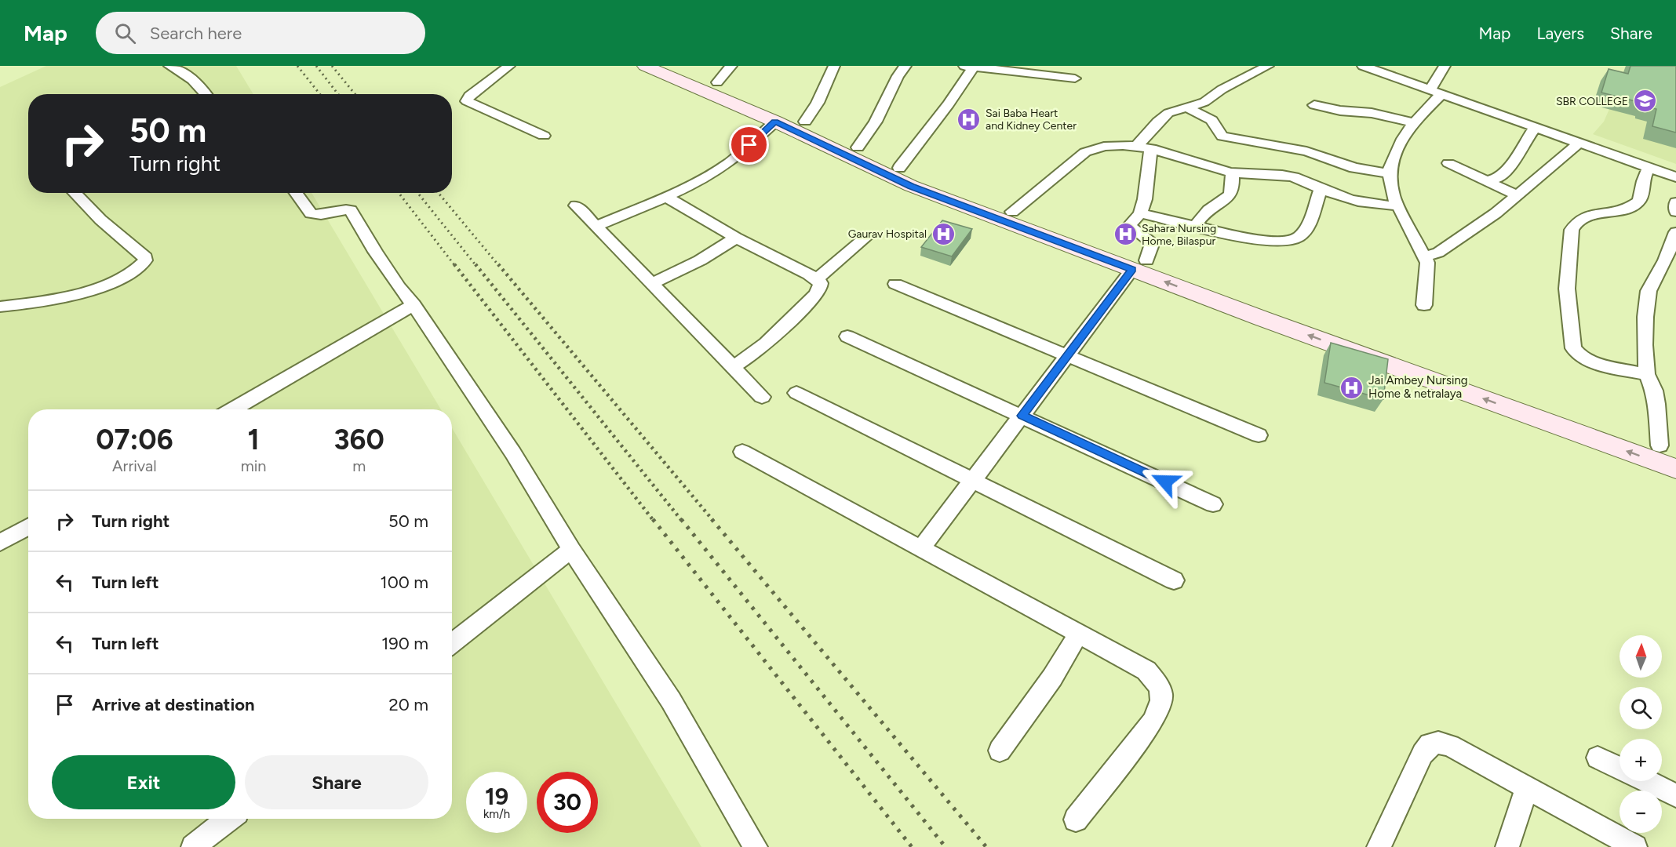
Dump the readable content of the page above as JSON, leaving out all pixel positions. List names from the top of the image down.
{
  "places": {
    "school or university": ["SBR COLLEGE"],
    "hospital": [
      "Sai Baba Heart and Kidney Center",
      "Gaurav Hospital",
      "Sahara Nursing Home, Bilaspur",
      "Jai Ambey Nursing Home & netralaya"
    ]
  },
  "north": "top",
  "page": {
    "header": "Map",
    "search": "Search here",
    "nav": ["Map", "Layers", "Share"],
    "turn": ["50 m", "Turn right"],
    "eta": [
      "07:06",
      "Arrival",
      "1",
      "min",
      "360",
      "m"
    ],
    "list": [
      {
        "name": "Turn right",
        "value": "50 m"
      },
      {
        "name": "Turn left",
        "value": "100 m"
      },
      {
        "name": "Turn left",
        "value": "190 m"
      },
      {
        "name": "Arrive at destination",
        "value": "20 m"
      }
    ],
    "map_buttons": ["+", "−"],
    "buttons": ["Exit", "Share"],
    "speed": "19 km/h",
    "limit": "30"
  }
}
